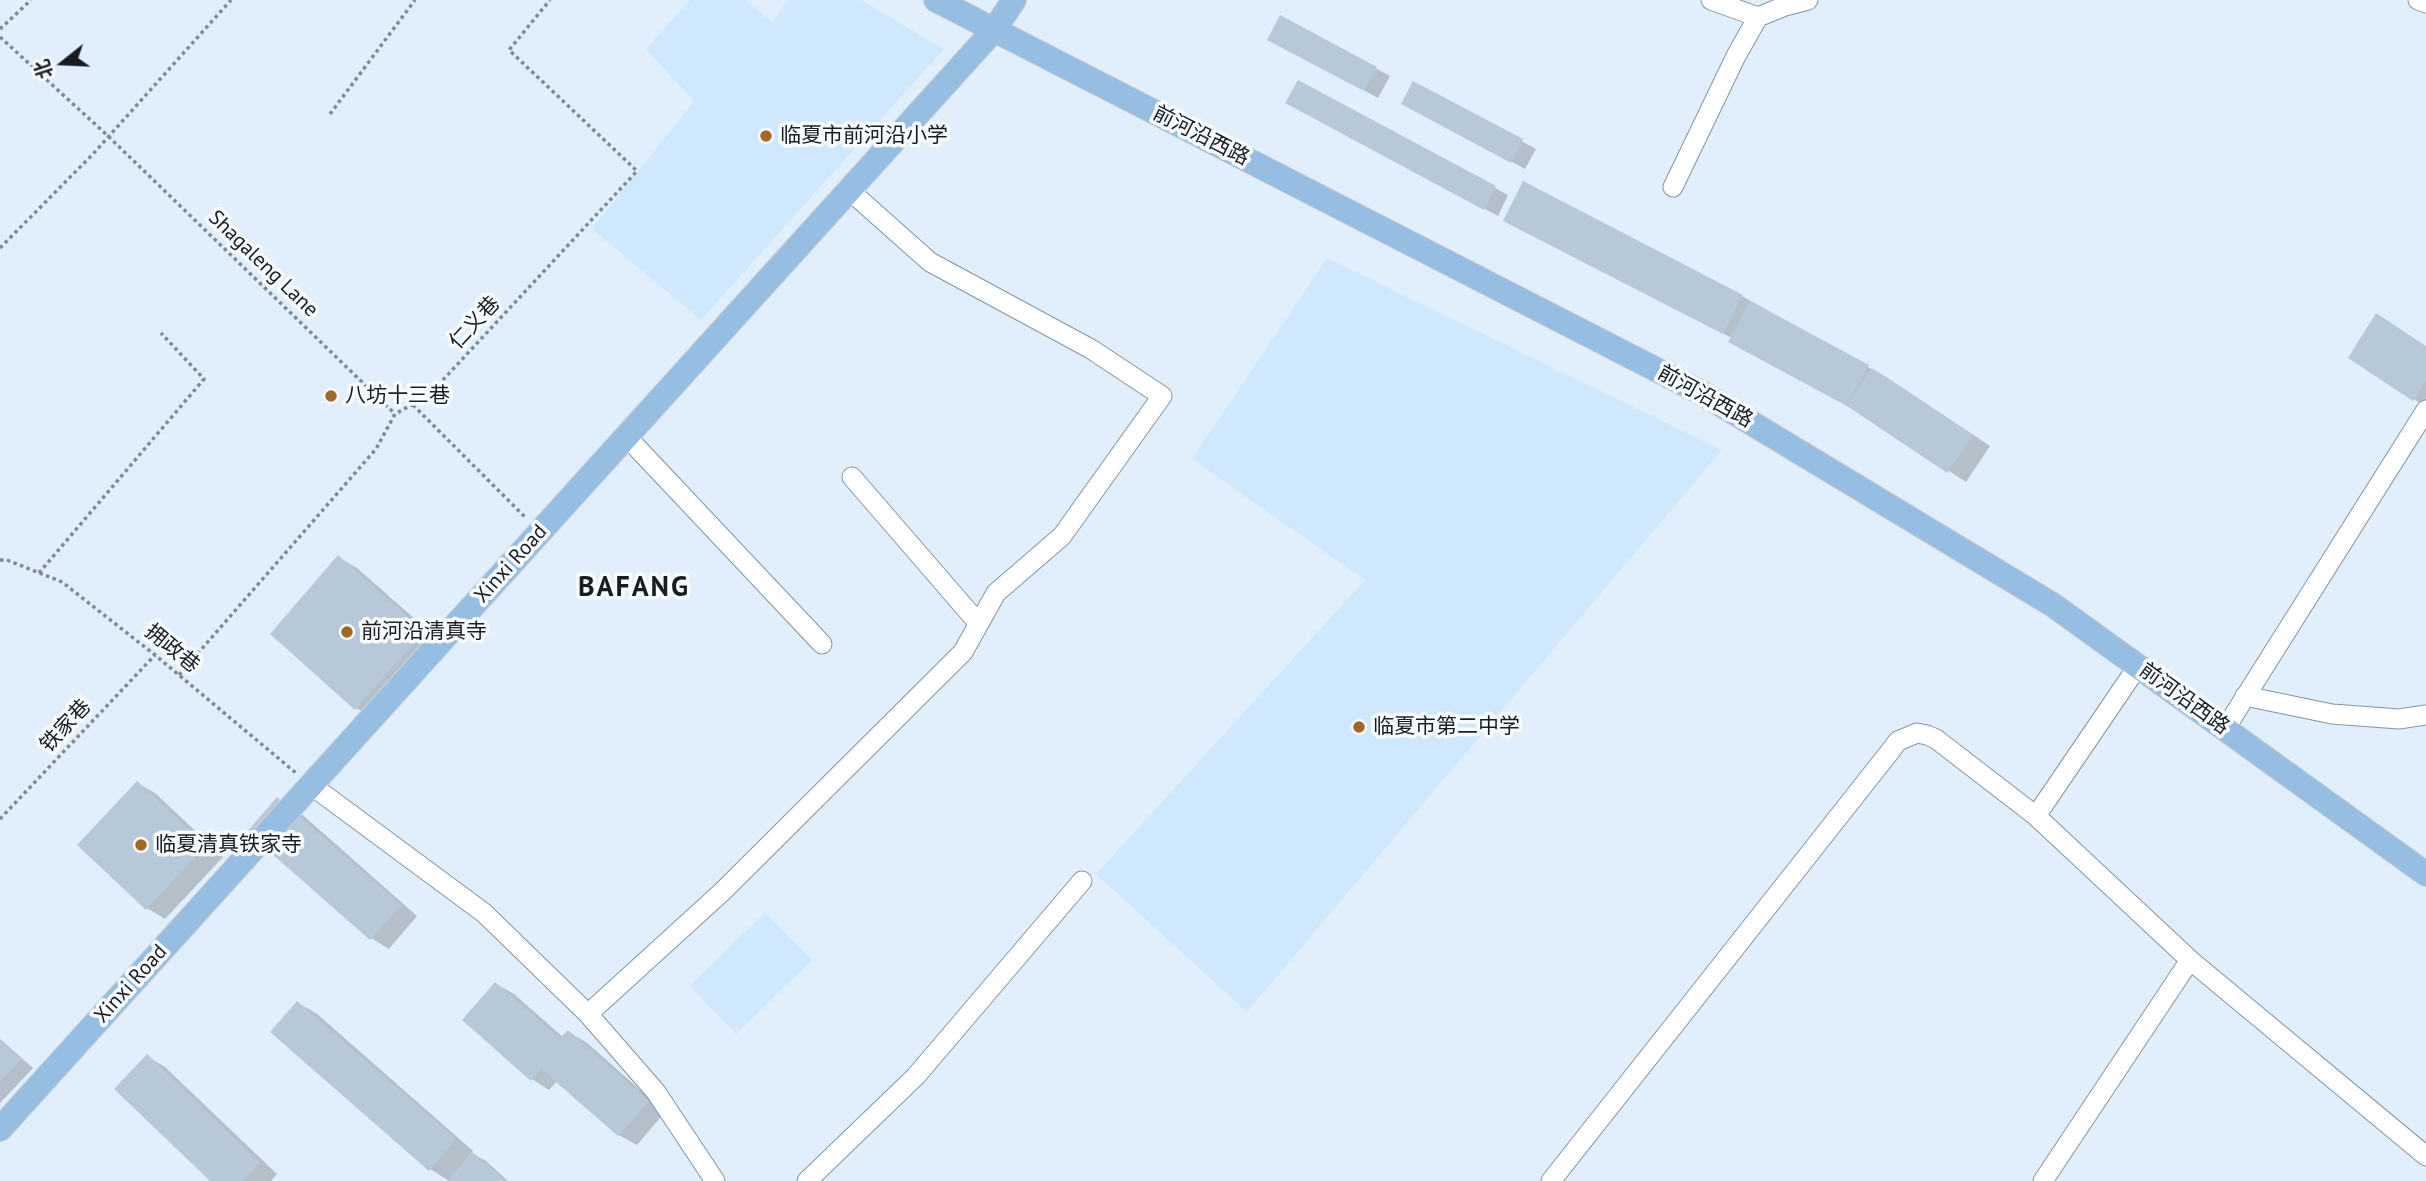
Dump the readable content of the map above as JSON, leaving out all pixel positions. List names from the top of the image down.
{
  "streets": {
    "main road": ["前河沿西路", "Xinxi Road"],
    "path": [
      "Shagaleng Lane",
      "仁义巷",
      "拥政巷",
      "铁家巷"
    ]
  },
  "crossings": [
    ["前河沿西路", "Xinxi Road"],
    ["Shagaleng Lane", "仁义巷"],
    ["Xinxi Road", "拥政巷"],
    ["拥政巷", "铁家巷"]
  ],
  "districts": ["BAFANG"],
  "places": [
    "临夏市前河沿小学",
    "八坊十三巷",
    "前河沿清真寺",
    "临夏市第二中学",
    "临夏清真铁家寺"
  ],
  "north": "left"
}
